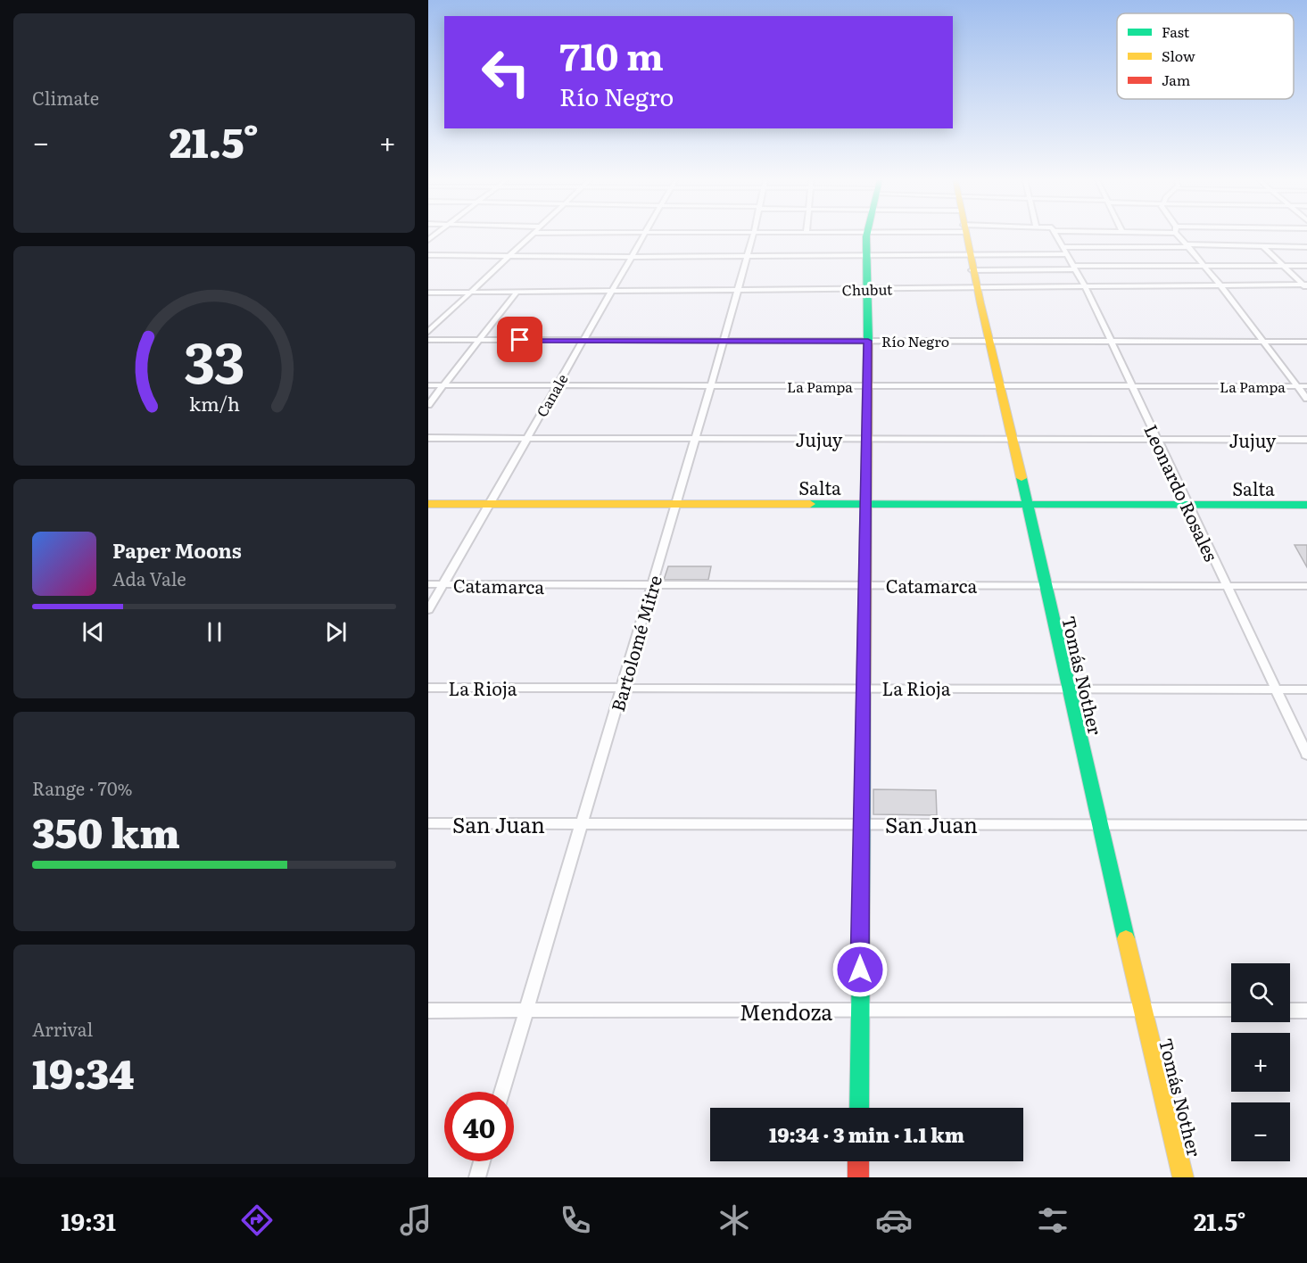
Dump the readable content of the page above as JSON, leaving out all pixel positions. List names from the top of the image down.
{
  "streets": {
    "street": [
      "Chubut",
      "Río Negro",
      "La Pampa",
      "Canale",
      "Jujuy",
      "Salta",
      "Leonardo Rosales",
      "Catamarca",
      "Bartolomé Mitre",
      "Tomás Nother",
      "La Rioja",
      "San Juan",
      "Mendoza"
    ]
  },
  "crossings": [
    ["Chubut", "Canale"],
    ["Chubut", "Leonardo Rosales"],
    ["Chubut", "Bartolomé Mitre"],
    ["Chubut", "Tomás Nother"],
    ["Río Negro", "Canale"],
    ["Río Negro", "Leonardo Rosales"],
    ["Río Negro", "Bartolomé Mitre"],
    ["Río Negro", "Tomás Nother"],
    ["La Pampa", "Canale"],
    ["La Pampa", "Leonardo Rosales"],
    ["La Pampa", "Bartolomé Mitre"],
    ["La Pampa", "Tomás Nother"],
    ["Canale", "Jujuy"],
    ["Canale", "Salta"],
    ["Canale", "Catamarca"],
    ["Jujuy", "Leonardo Rosales"],
    ["Jujuy", "Bartolomé Mitre"],
    ["Jujuy", "Tomás Nother"],
    ["Salta", "Leonardo Rosales"],
    ["Salta", "Bartolomé Mitre"],
    ["Salta", "Tomás Nother"],
    ["Leonardo Rosales", "Catamarca"],
    ["Leonardo Rosales", "La Rioja"],
    ["Catamarca", "Bartolomé Mitre"],
    ["Catamarca", "Tomás Nother"],
    ["Bartolomé Mitre", "La Rioja"],
    ["Bartolomé Mitre", "San Juan"],
    ["Bartolomé Mitre", "Mendoza"],
    ["Tomás Nother", "La Rioja"],
    ["Tomás Nother", "San Juan"],
    ["Tomás Nother", "Mendoza"]
  ],
  "legend": ["Fast", "Slow", "Jam"],
  "page": {
    "tile": [
      "Climate",
      ["Range · 70%", "350 km"],
      ["Arrival", "19:34"]
    ],
    "turn": ["710 m", "Río Negro"],
    "heat": ["−", "21.5°", "+"],
    "song": ["Paper Moons", "Ada Vale"],
    "map_buttons": ["+", "−"],
    "limit": "40",
    "trip": "19:34 · 3 min · 1.1 km",
    "tabs": ["19:31", "21.5°"],
    "gauge": ["33", "km/h"]
  }
}
